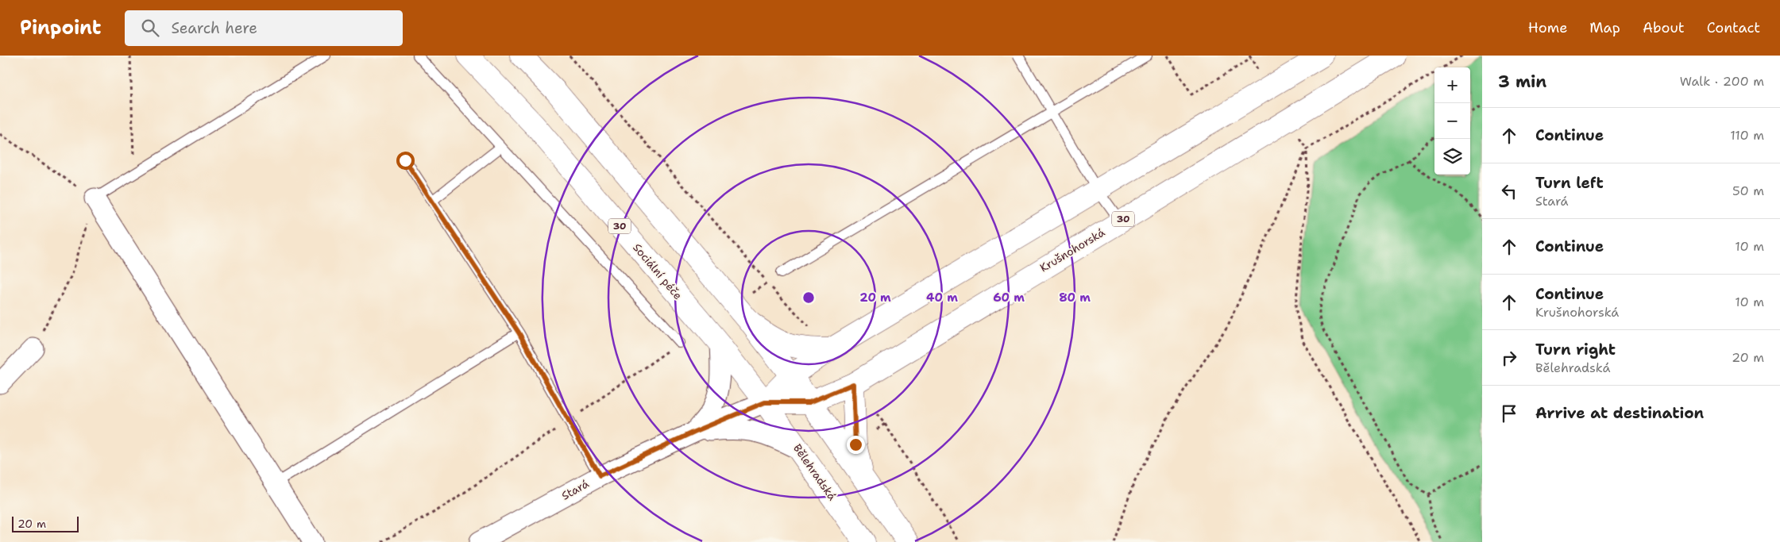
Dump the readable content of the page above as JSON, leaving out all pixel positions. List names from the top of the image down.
{
  "streets": {
    "main road": [
      "30",
      "Krušnohorská",
      "Sociální péče",
      "Bělehradská"
    ],
    "street": ["Stará"]
  },
  "crossings": [
    ["30", "Krušnohorská"],
    ["30", "Sociální péče"],
    ["30", "Bělehradská"],
    ["30", "Stará"],
    ["Sociální péče", "Bělehradská"],
    ["Sociální péče", "Stará"],
    ["Bělehradská", "Stará"]
  ],
  "scale_bar": "20 m",
  "page": {
    "header": "Pinpoint",
    "search": "Search here",
    "nav": [
      "Home",
      "Map",
      "About",
      "Contact"
    ],
    "heading": ["3 min", "Walk · 200 m"],
    "map_buttons": ["+", "−"],
    "list": [
      ["Continue", "110 m"],
      ["Turn left", "Stará", "50 m"],
      ["Continue", "10 m"],
      ["Continue", "Krušnohorská", "10 m"],
      ["Turn right", "Bělehradská", "20 m"],
      "Arrive at destination"
    ],
    "scale": "20 m"
  },
  "rings": [
    "20 m",
    "40 m",
    "60 m",
    "80 m"
  ]
}
